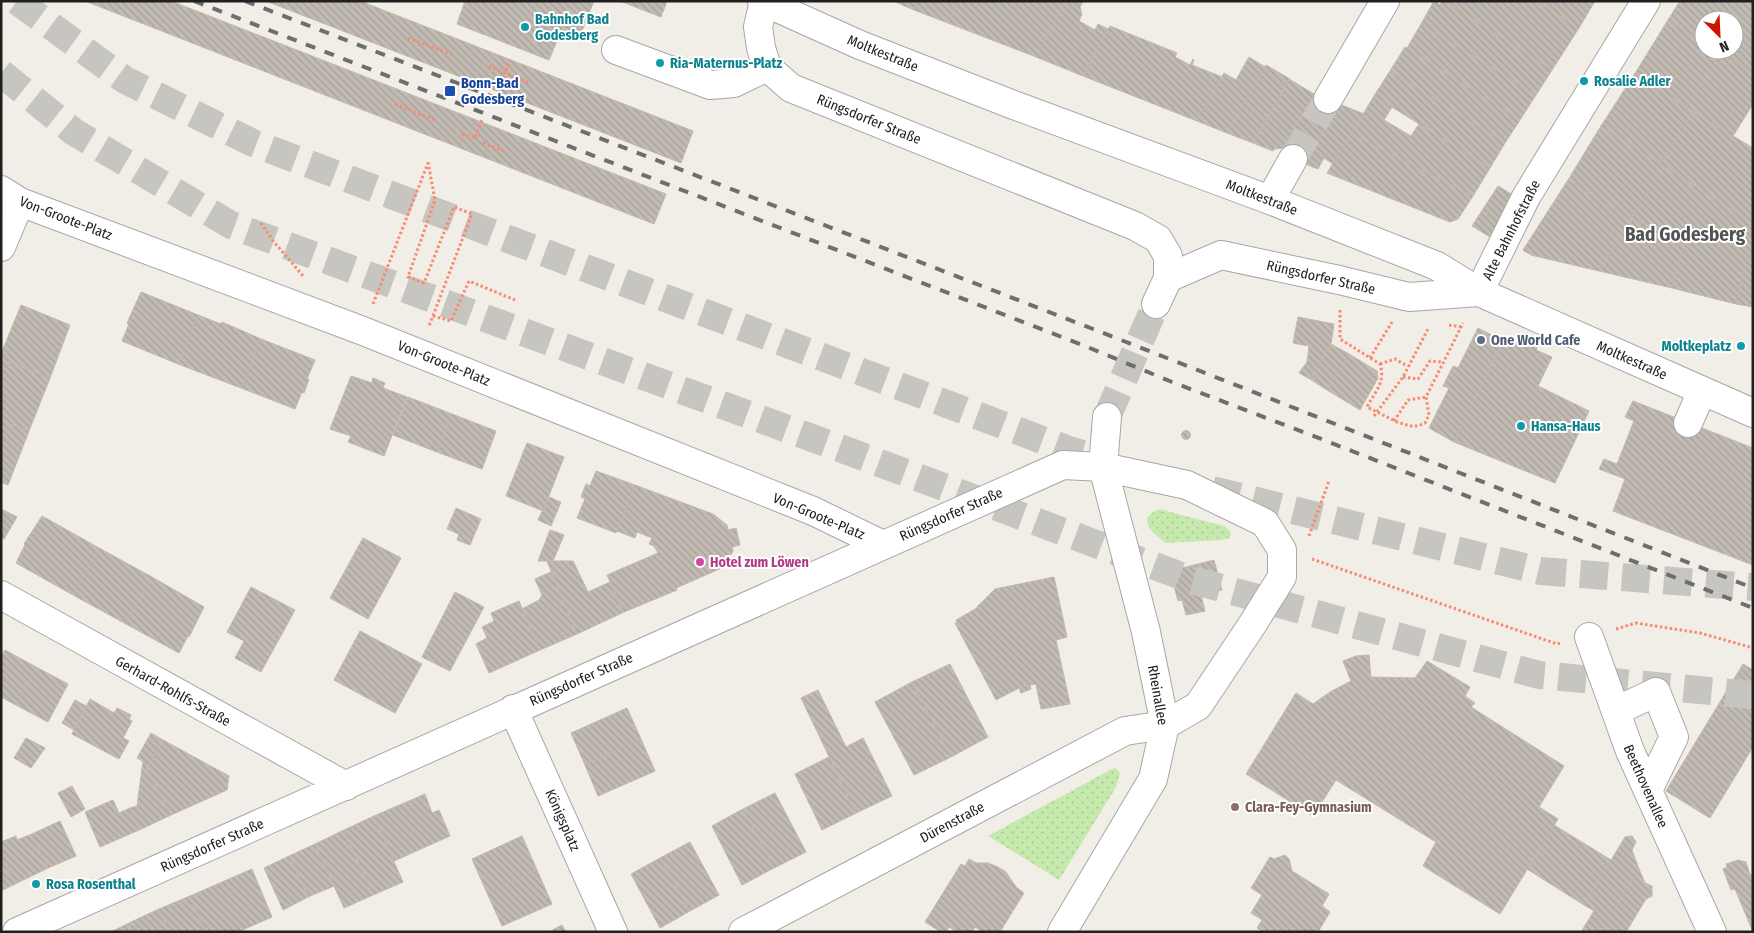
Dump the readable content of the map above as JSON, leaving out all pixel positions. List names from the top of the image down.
{
  "streets": {
    "street": [
      "Moltkestraße",
      "Rüngsdorfer Straße",
      "Von-Groote-Platz",
      "Alte Bahnhofstraße",
      "Gerhard-Rohlfs-Straße",
      "Rheinallee",
      "Beethovenallee",
      "Königsplatz",
      "Dürenstraße"
    ]
  },
  "crossings": [
    ["Moltkestraße", "Rüngsdorfer Straße"],
    ["Moltkestraße", "Alte Bahnhofstraße"],
    ["Rüngsdorfer Straße", "Von-Groote-Platz"],
    ["Rüngsdorfer Straße", "Alte Bahnhofstraße"],
    ["Rüngsdorfer Straße", "Gerhard-Rohlfs-Straße"],
    ["Rüngsdorfer Straße", "Rheinallee"],
    ["Rüngsdorfer Straße", "Königsplatz"],
    ["Rheinallee", "Dürenstraße"]
  ],
  "districts": ["Bad Godesberg"],
  "places": {
    "other": [
      "Bahnhof Bad Godesberg",
      "Ria-Maternus-Platz",
      "Rosalie Adler",
      "One World Cafe",
      "Moltkeplatz",
      "Hansa-Haus",
      "Hotel zum Löwen",
      "Clara-Fey-Gymnasium",
      "Rosa Rosenthal"
    ],
    "transit": ["Bonn-Bad Godesberg"]
  },
  "north": "bottom right"
}
